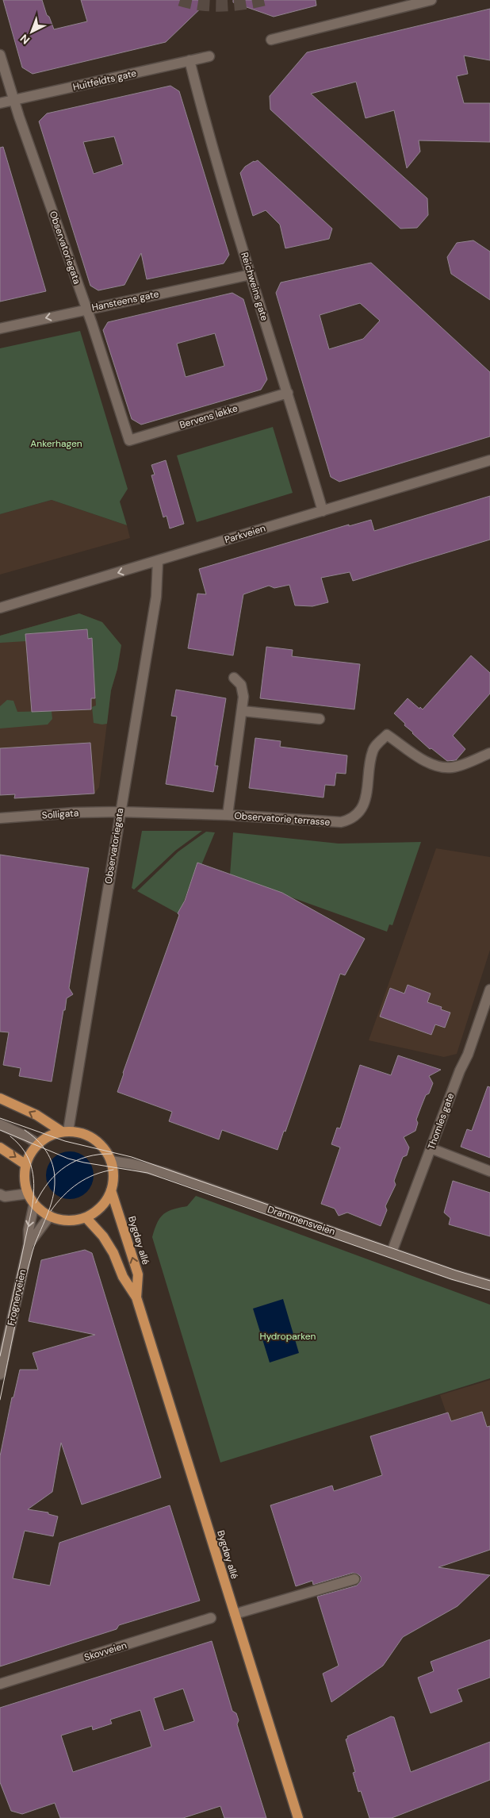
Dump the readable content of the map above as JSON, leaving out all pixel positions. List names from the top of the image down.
{
  "streets": {
    "main road": ["Bygdøy allé"],
    "street": [
      "Huitfeldts gate",
      "Observatoriegata",
      "Reichweins gate",
      "Hansteens gate",
      "Bervens løkke",
      "Parkveien",
      "Solligata",
      "Observatorie terrasse",
      "Thomles gate",
      "Drammensveien",
      "Frognerveien",
      "Skovveien"
    ]
  },
  "crossings": [
    ["Huitfeldts gate", "Observatoriegata"],
    ["Huitfeldts gate", "Reichweins gate"],
    ["Observatoriegata", "Hansteens gate"],
    ["Observatoriegata", "Bervens løkke"],
    ["Observatoriegata", "Parkveien"],
    ["Observatoriegata", "Solligata"],
    ["Observatoriegata", "Observatorie terrasse"],
    ["Observatoriegata", "Drammensveien"],
    ["Observatoriegata", "Bygdøy allé"],
    ["Observatoriegata", "Frognerveien"],
    ["Reichweins gate", "Hansteens gate"],
    ["Reichweins gate", "Bervens løkke"],
    ["Reichweins gate", "Parkveien"],
    ["Solligata", "Observatorie terrasse"],
    ["Thomles gate", "Drammensveien"],
    ["Drammensveien", "Bygdøy allé"],
    ["Drammensveien", "Frognerveien"],
    ["Bygdøy allé", "Frognerveien"]
  ],
  "parks": ["Ankerhagen", "Hydroparken"],
  "north": "bottom left"
}
